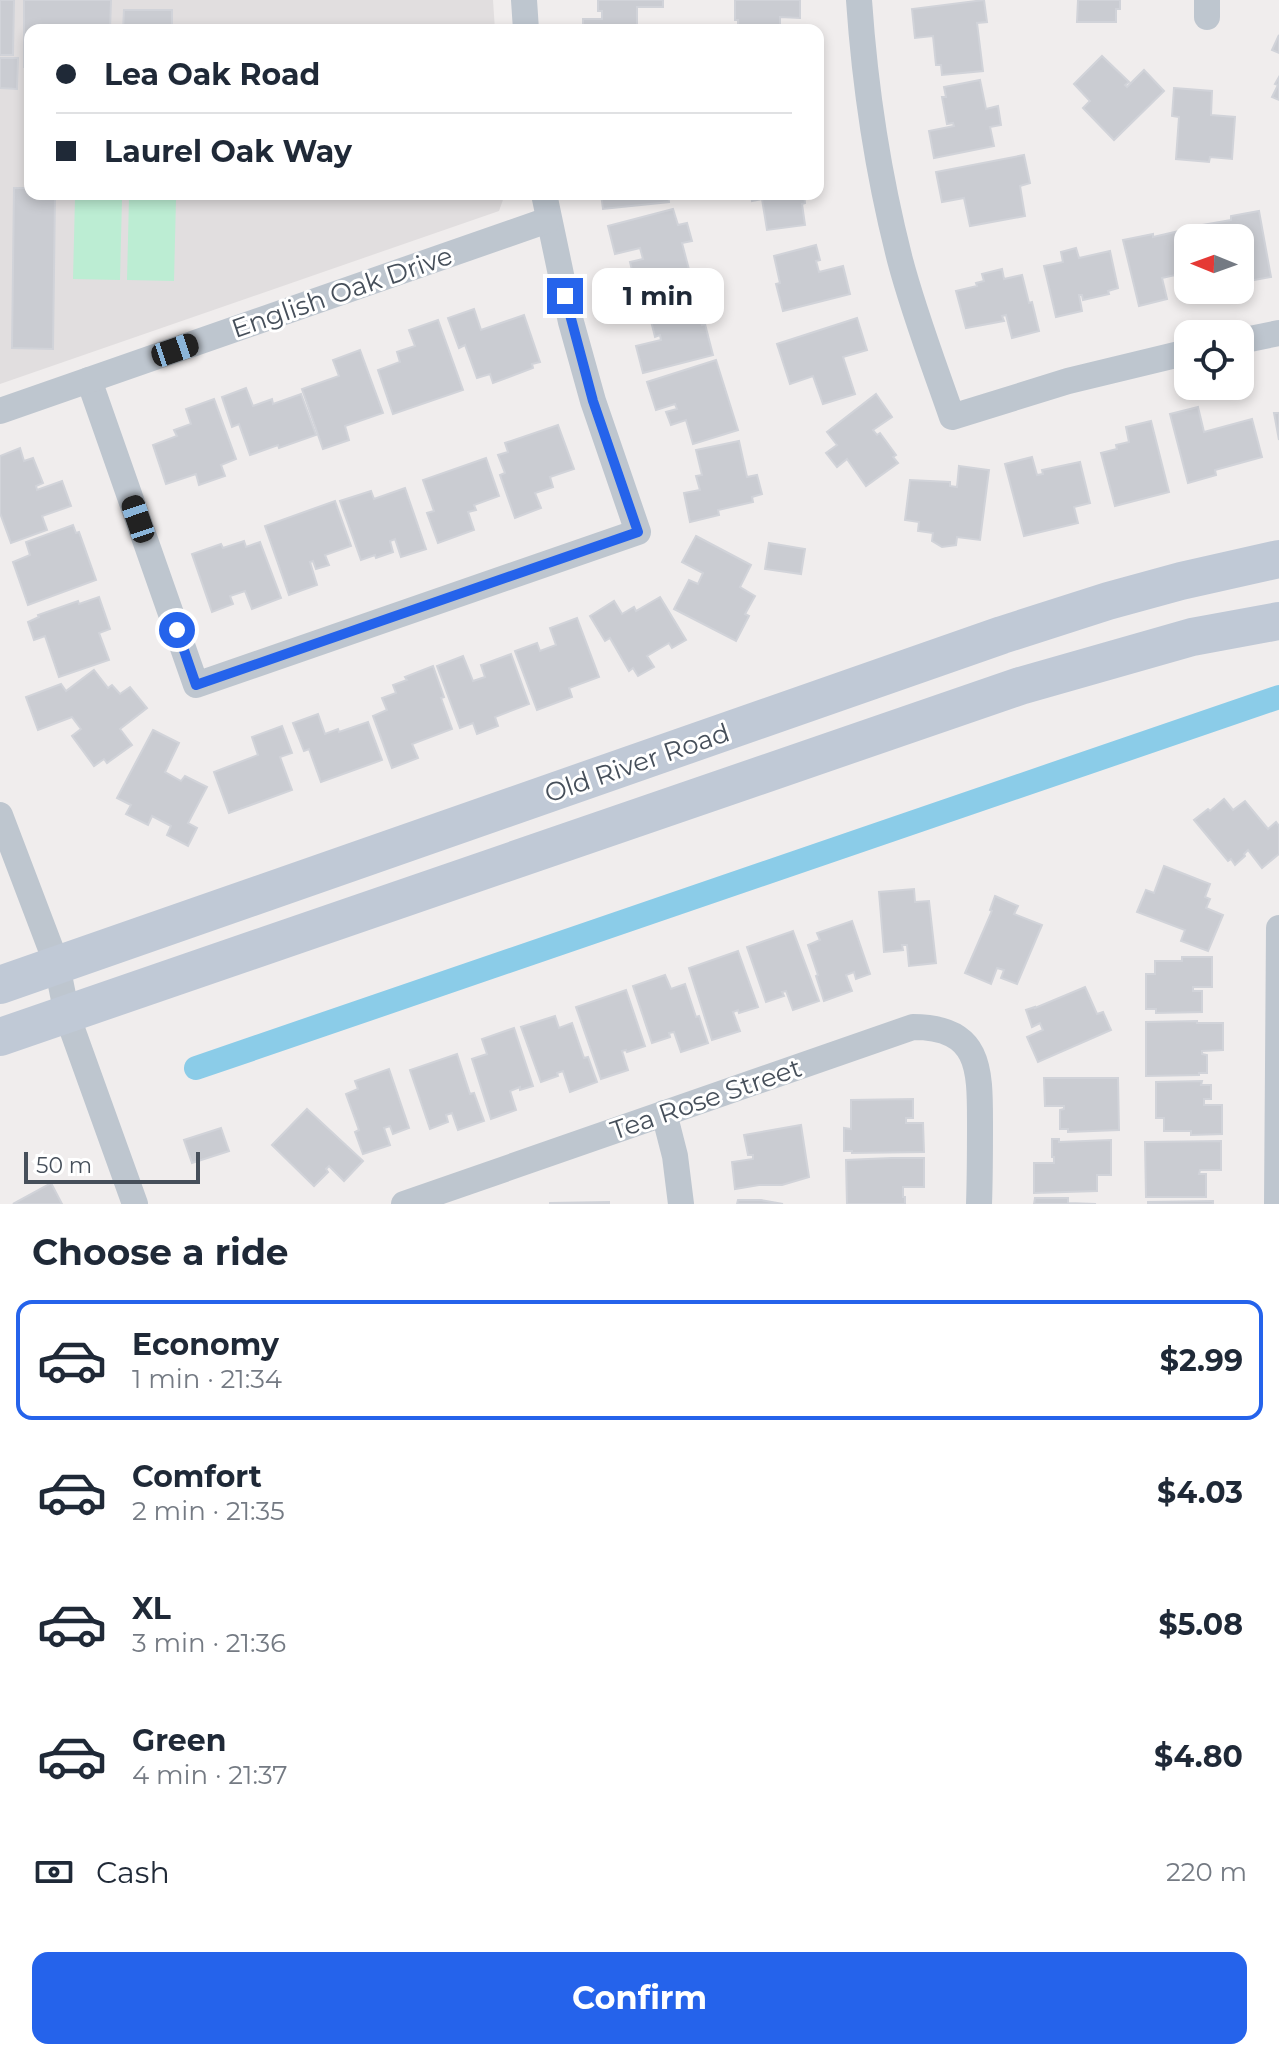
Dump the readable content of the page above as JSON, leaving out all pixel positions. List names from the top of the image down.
{
  "streets": {
    "main road": ["Old River Road"],
    "street": ["English Oak Drive", "Tea Rose Street"]
  },
  "scale_bar": "50 m",
  "north": "left",
  "page": {
    "banner": ["Lea Oak Road", "Laurel Oak Way"],
    "bubble": "1 min",
    "scale": "50 m",
    "heading": "Choose a ride",
    "list": [
      {
        "name": "Economy",
        "note": "1 min · 21:34",
        "value": "$2.99"
      },
      {
        "name": "Comfort",
        "note": "2 min · 21:35",
        "value": "$4.03"
      },
      {
        "name": "XL",
        "note": "3 min · 21:36",
        "value": "$5.08"
      },
      {
        "name": "Green",
        "note": "4 min · 21:37",
        "value": "$4.80"
      }
    ],
    "pay": ["Cash", "220 m"],
    "buttons": "Confirm"
  }
}
